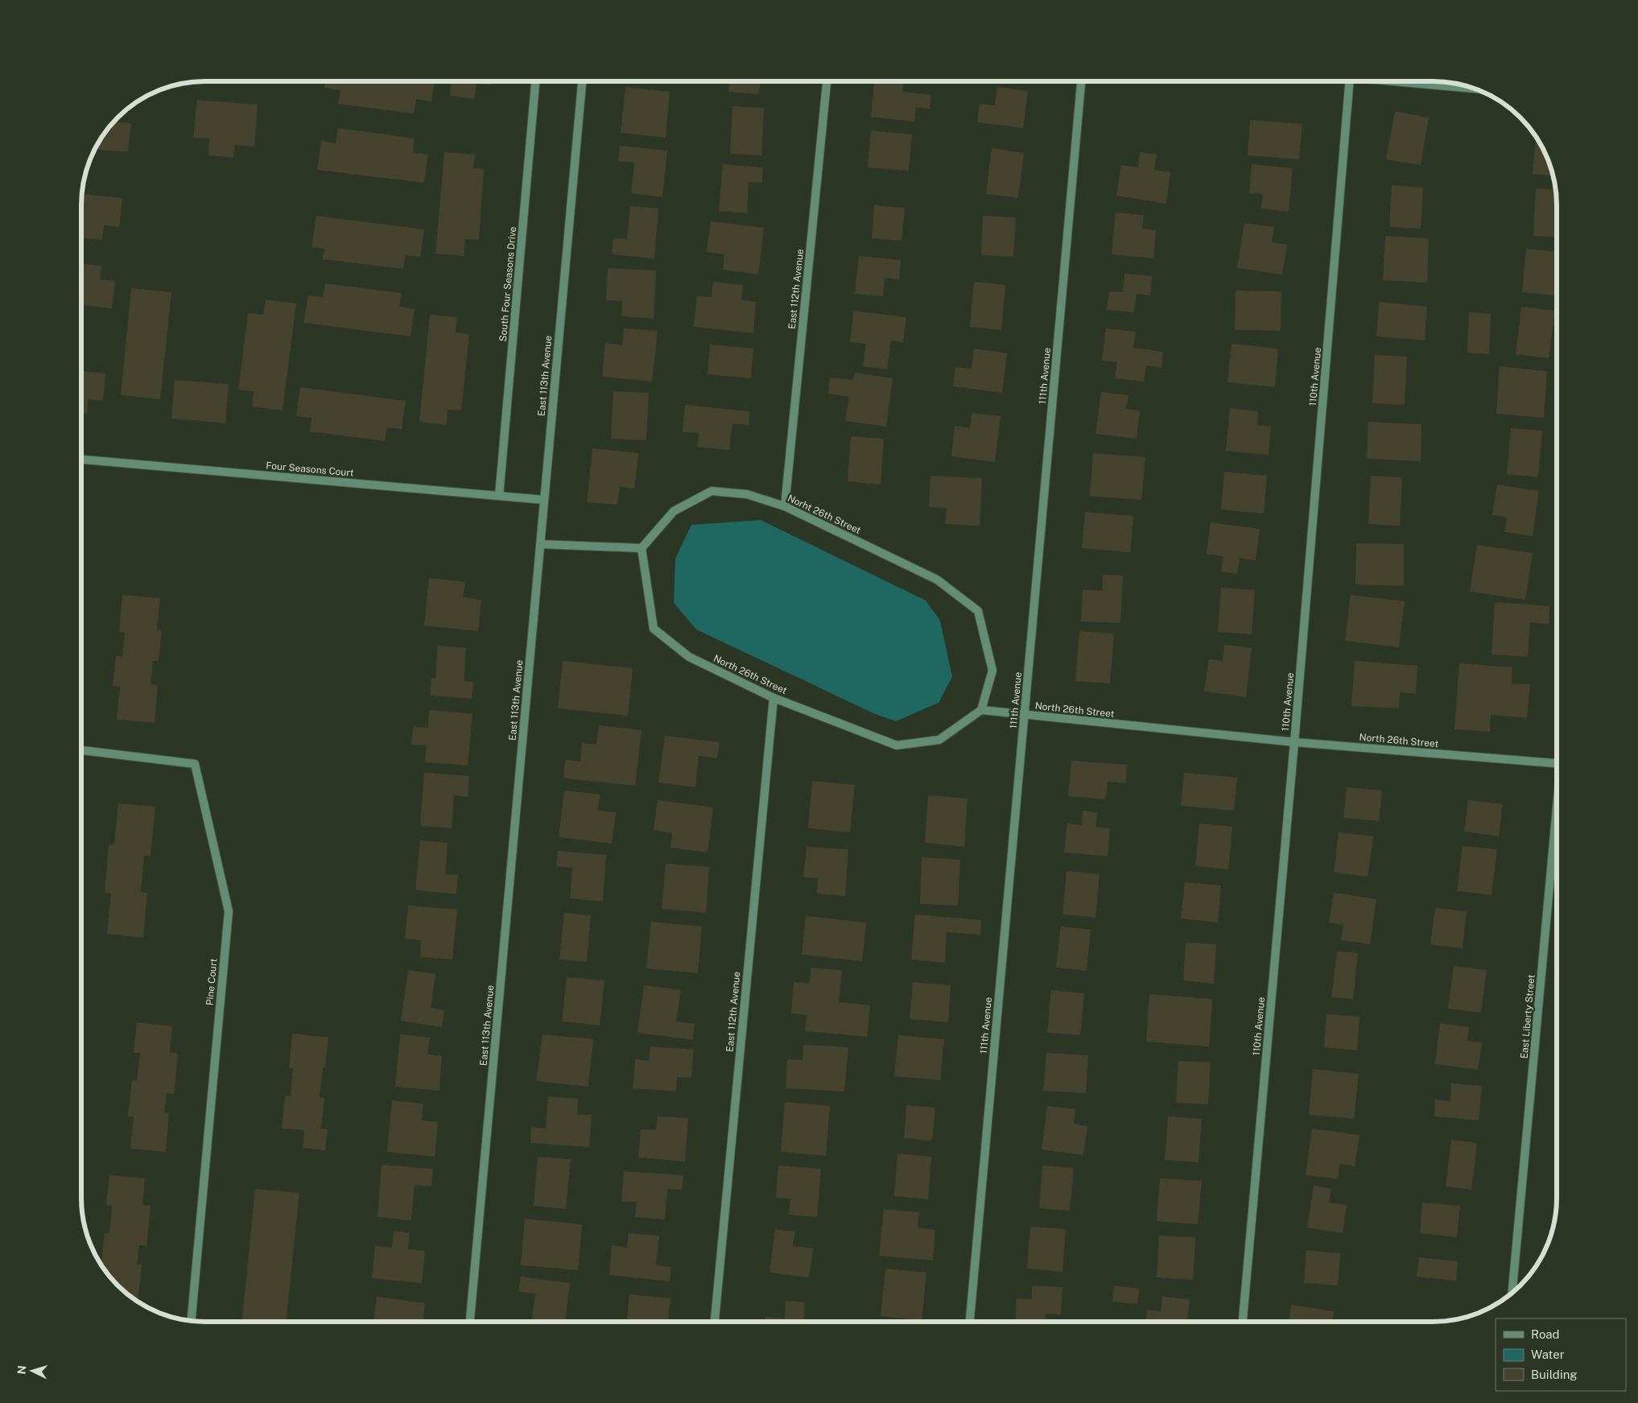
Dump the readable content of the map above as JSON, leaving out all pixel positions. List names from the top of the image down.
{
  "streets": {
    "street": [
      "South Four Seasons Drive",
      "East 112th Avenue",
      "East 113th Avenue",
      "111th Avenue",
      "110th Avenue",
      "Four Seasons Court",
      "Norht 26th Street",
      "North 26th Street",
      "Pine Court",
      "East Liberty Street"
    ]
  },
  "crossings": [
    ["South Four Seasons Drive", "Four Seasons Court"],
    ["East 112th Avenue", "Norht 26th Street"],
    ["East 112th Avenue", "North 26th Street"],
    ["East 113th Avenue", "Four Seasons Court"],
    ["111th Avenue", "North 26th Street"],
    ["110th Avenue", "North 26th Street"],
    ["Norht 26th Street", "North 26th Street"]
  ],
  "legend": ["Road", "Water", "Building"],
  "north": "left"
}
